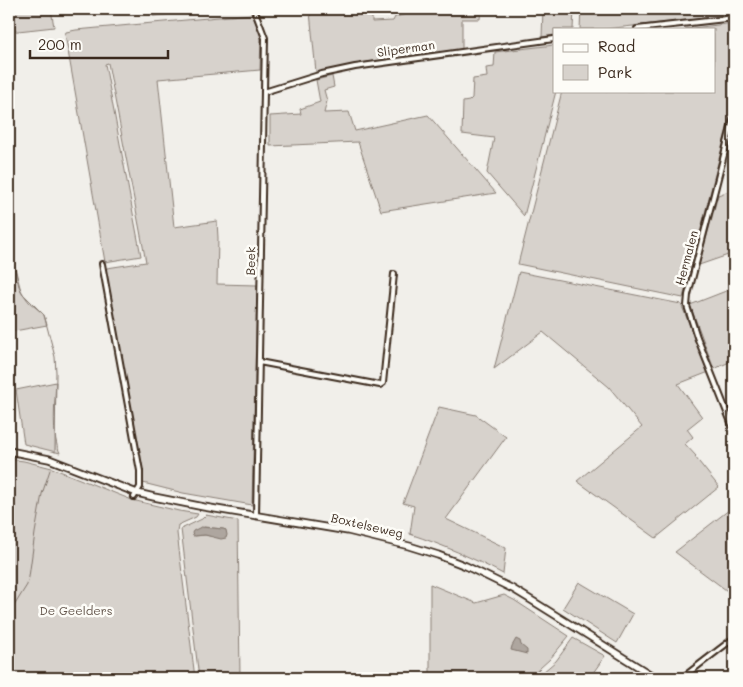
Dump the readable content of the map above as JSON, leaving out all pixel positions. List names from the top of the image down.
{
  "streets": {
    "main road": ["Boxtelseweg"],
    "street": ["Sliperman", "Hermalen", "Beek"]
  },
  "crossings": [
    ["Sliperman", "Beek"],
    ["Beek", "Boxtelseweg"]
  ],
  "parks": ["De Geelders"],
  "legend": ["Road", "Park"],
  "scale_bar": "200 m"
}
